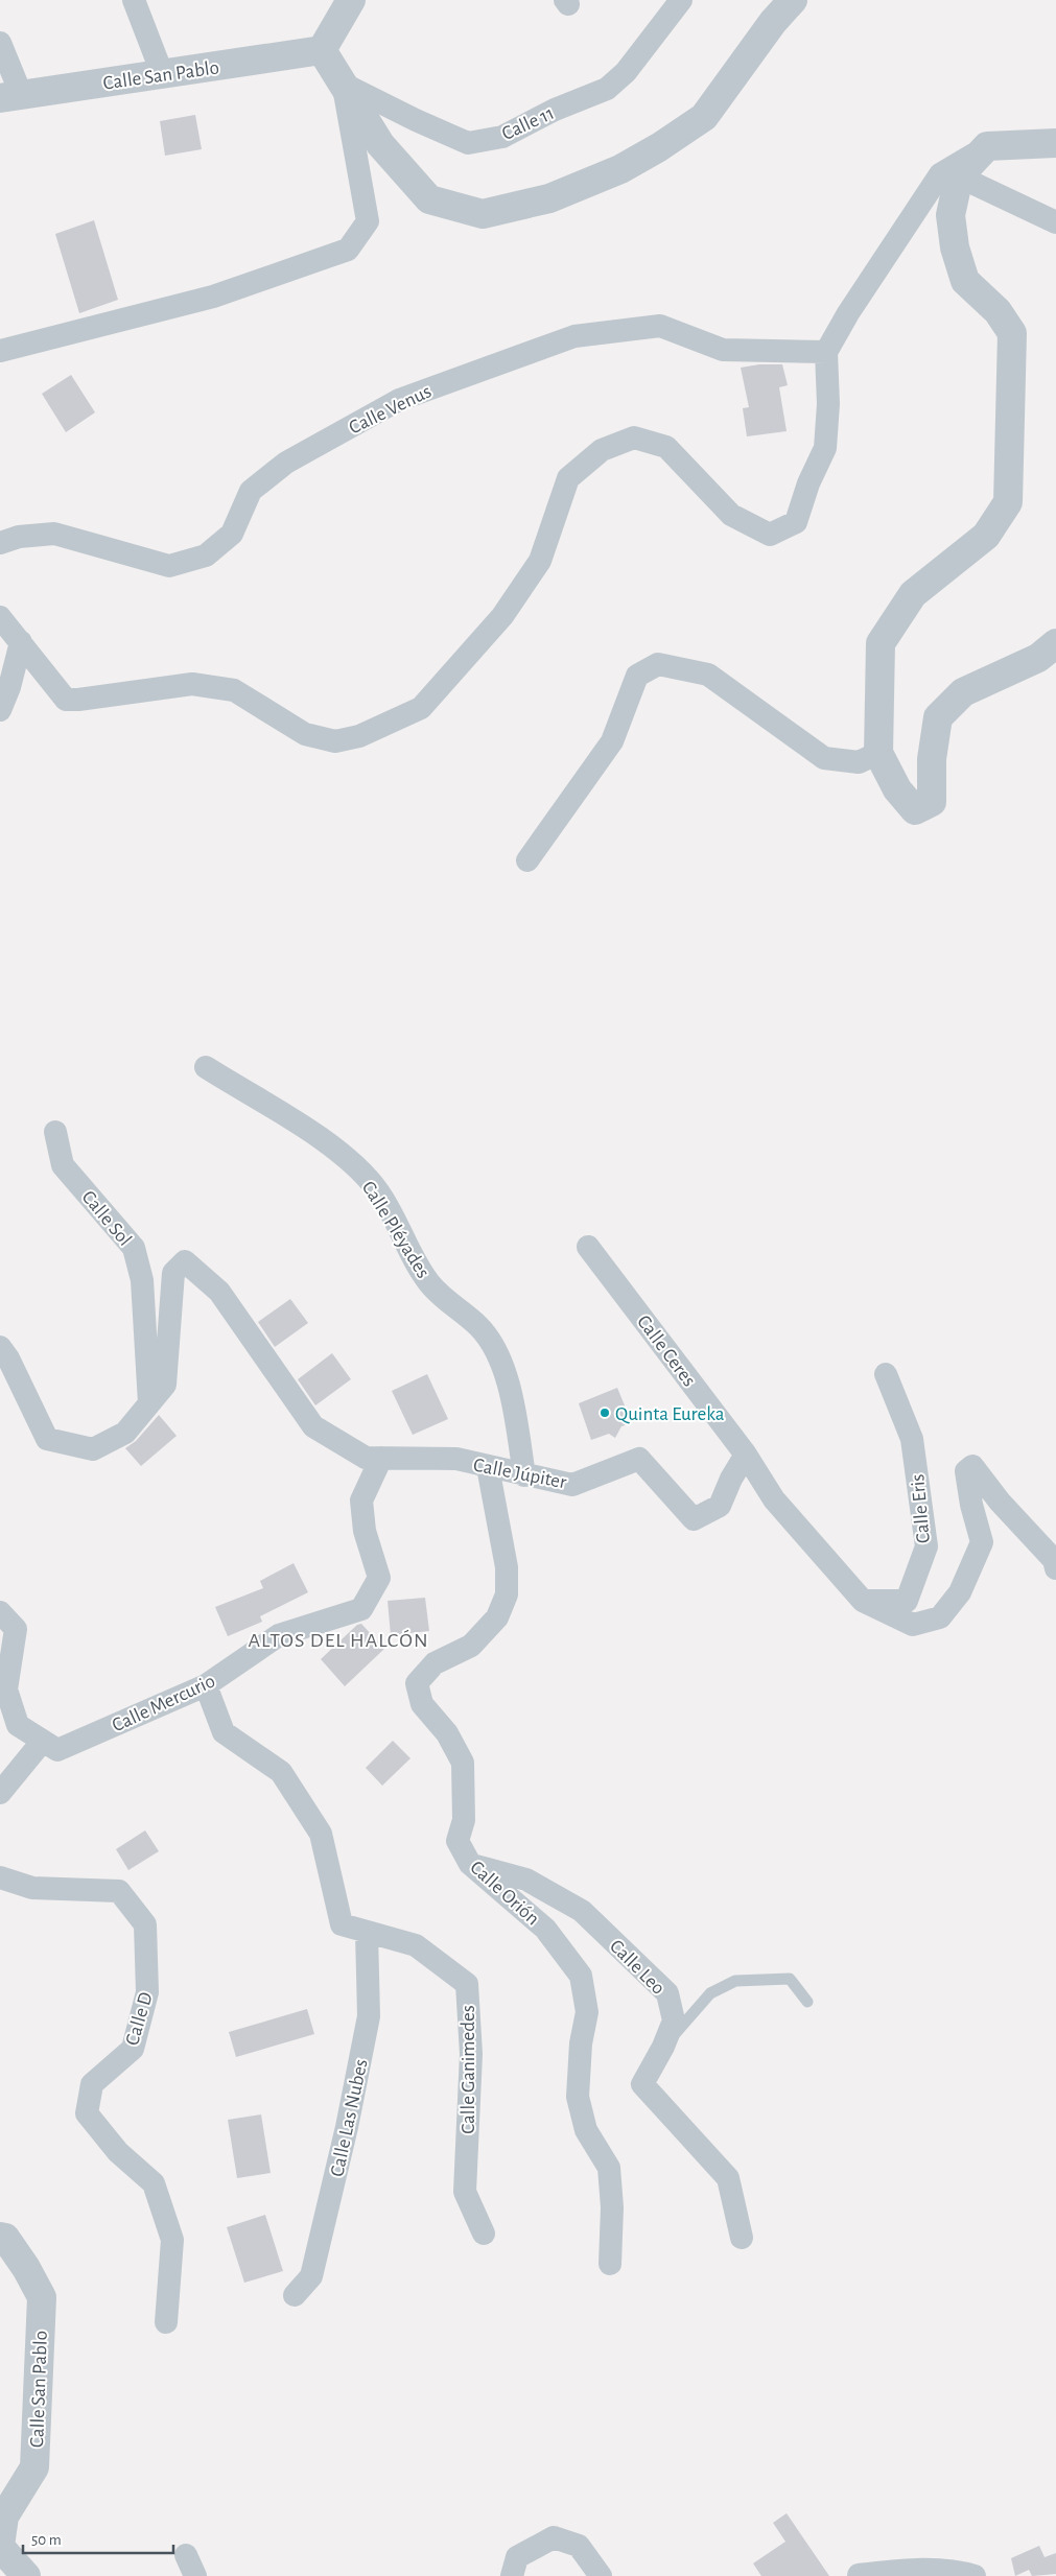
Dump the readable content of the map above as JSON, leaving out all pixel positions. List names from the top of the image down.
{
  "streets": {
    "street": [
      "Calle San Pablo",
      "Calle 11",
      "Calle Venus",
      "Calle Sol",
      "Calle Pléyades",
      "Calle Ceres",
      "Calle Júpiter",
      "Calle Eris",
      "Calle Mercurio",
      "Calle Orión",
      "Calle Leo",
      "Calle D",
      "Calle Ganimedes",
      "Calle Las Nubes"
    ]
  },
  "crossings": [
    ["Calle Sol", "Calle Júpiter"],
    ["Calle Pléyades", "Calle Júpiter"],
    ["Calle Ceres", "Calle Júpiter"],
    ["Calle Júpiter", "Calle Mercurio"],
    ["Calle Júpiter", "Calle Orión"],
    ["Calle Mercurio", "Calle Ganimedes"],
    ["Calle Orión", "Calle Leo"],
    ["Calle Ganimedes", "Calle Las Nubes"]
  ],
  "districts": ["ALTOS DEL HALCÓN"],
  "places": ["Quinta Eureka"],
  "scale_bar": "50 m"
}
